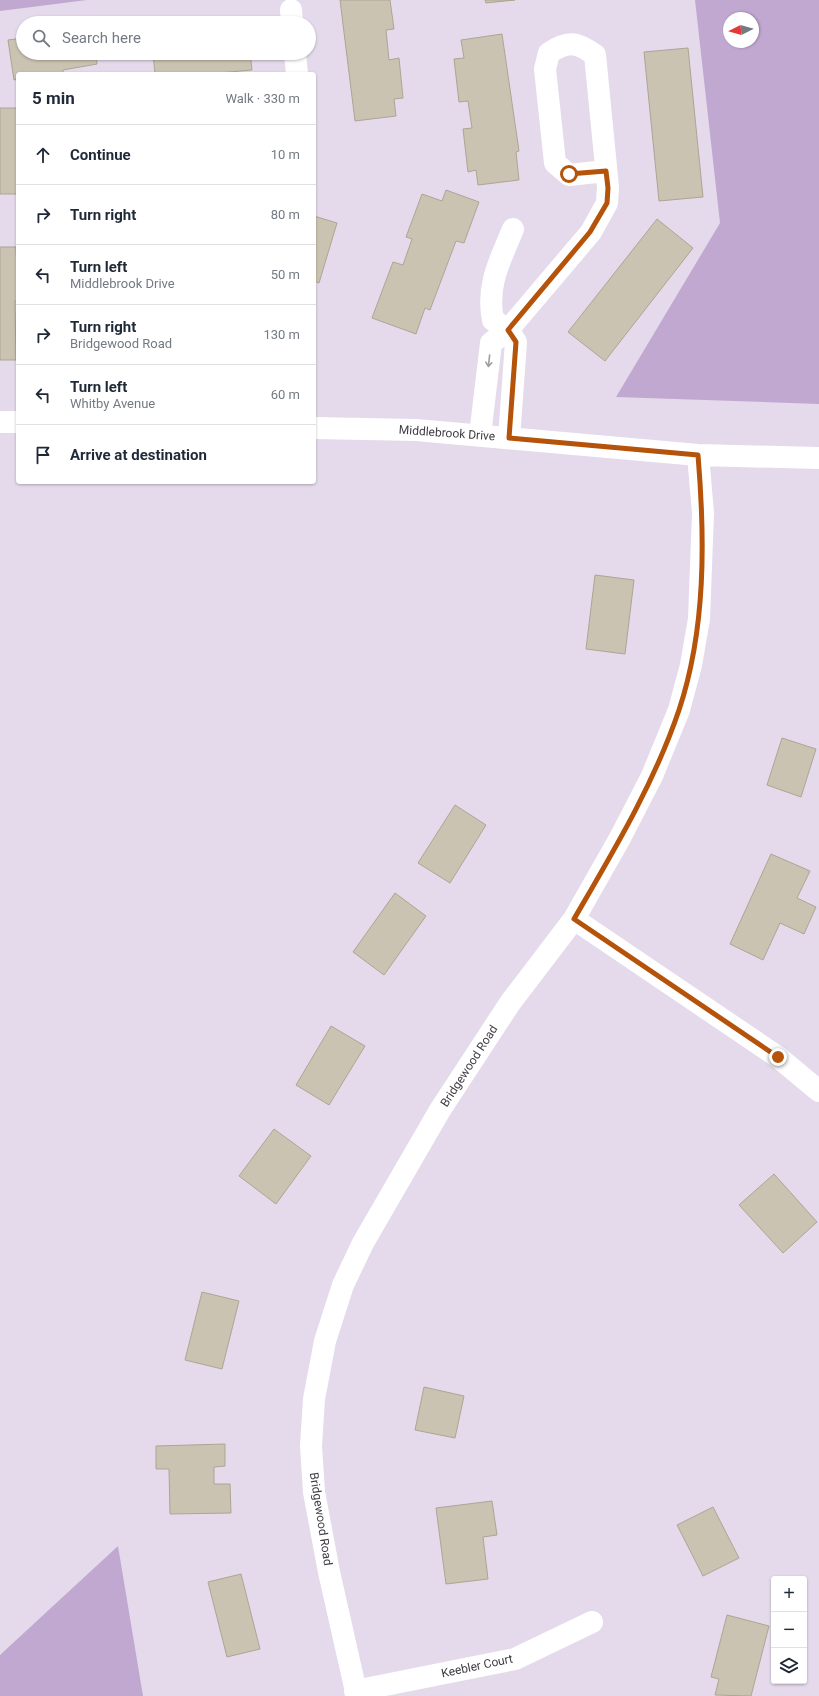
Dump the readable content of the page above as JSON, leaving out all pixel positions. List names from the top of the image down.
{
  "streets": {
    "street": ["Middlebrook Drive", "Bridgewood Road", "Keebler Court"]
  },
  "crossings": [
    ["Middlebrook Drive", "Bridgewood Road"],
    ["Bridgewood Road", "Keebler Court"]
  ],
  "north": "left",
  "page": {
    "search": "Search here",
    "heading": ["5 min", "Walk · 330 m"],
    "list": [
      ["Continue", "10 m"],
      ["Turn right", "80 m"],
      ["Turn left", "Middlebrook Drive", "50 m"],
      ["Turn right", "Bridgewood Road", "130 m"],
      ["Turn left", "Whitby Avenue", "60 m"],
      "Arrive at destination"
    ],
    "map_buttons": ["+", "−"]
  }
}
